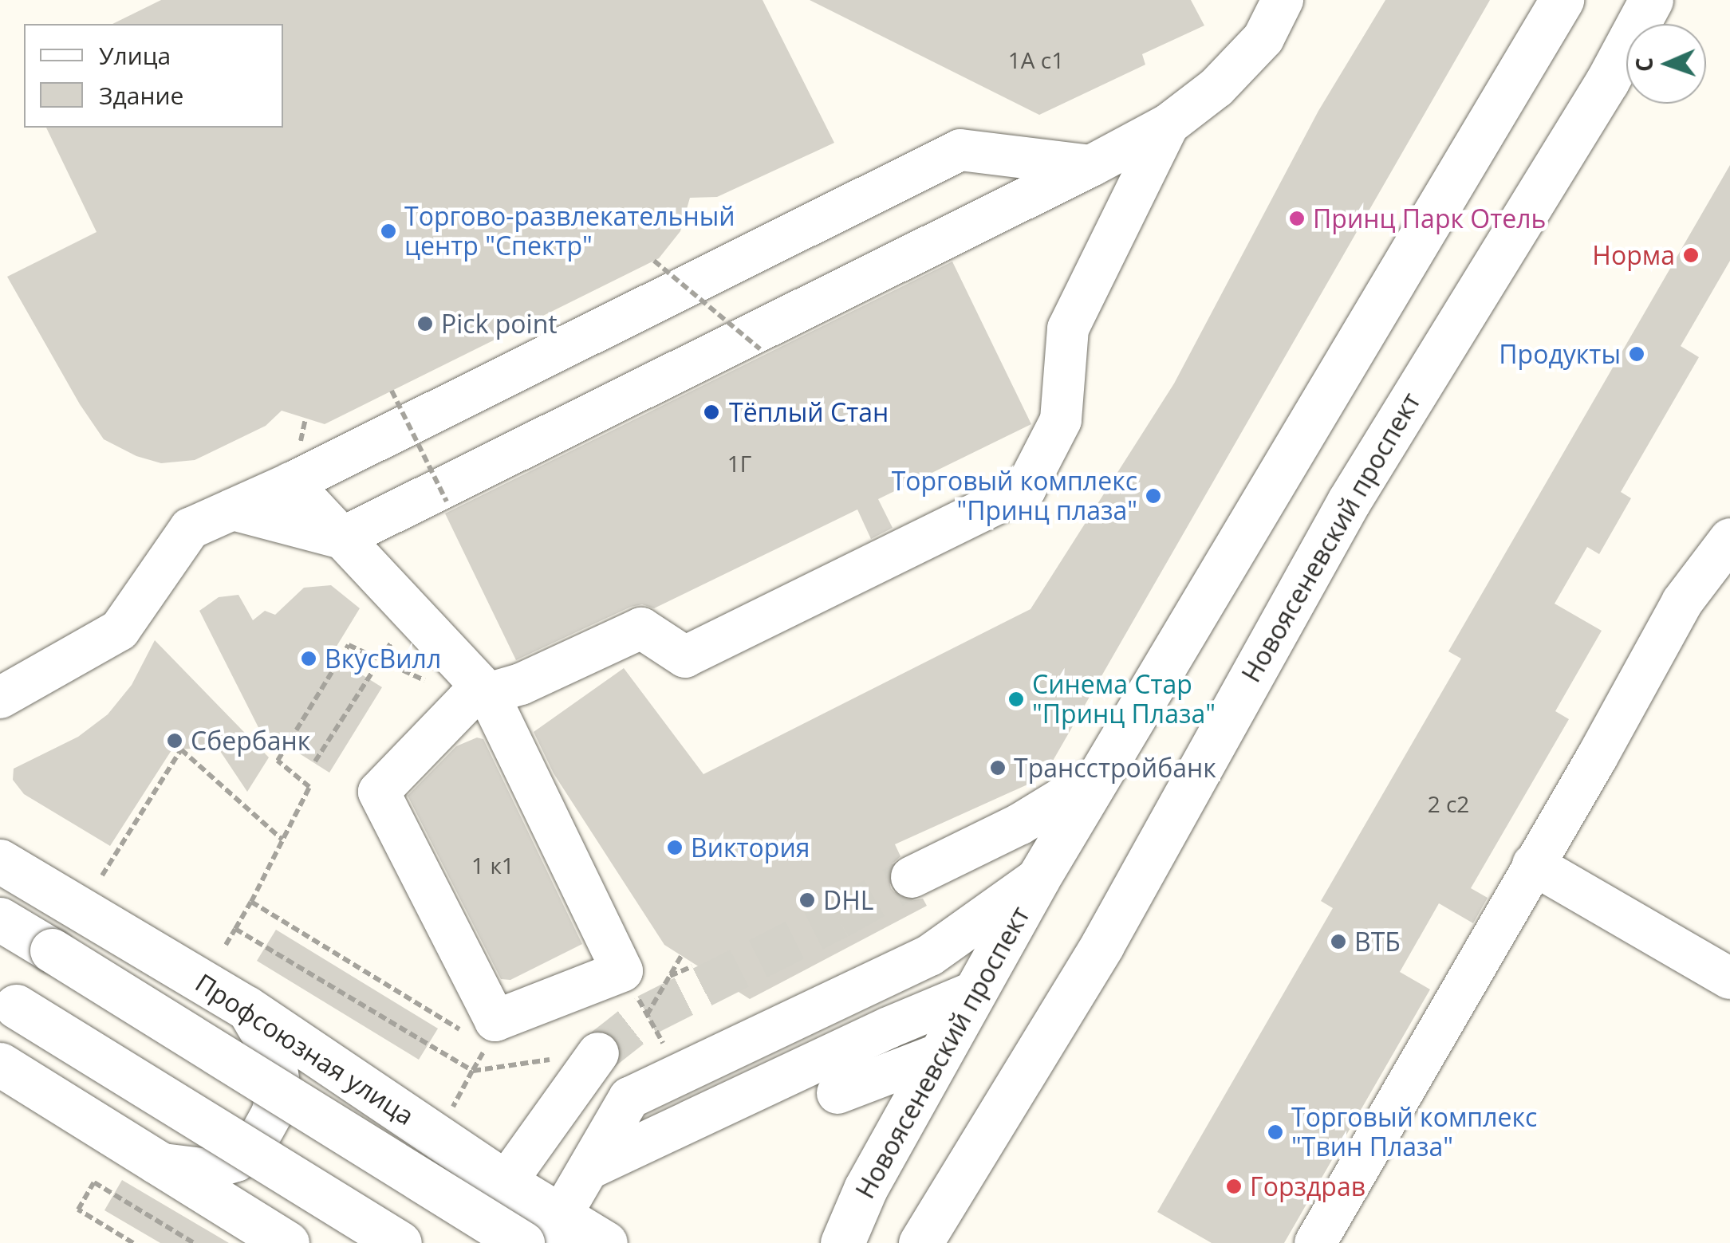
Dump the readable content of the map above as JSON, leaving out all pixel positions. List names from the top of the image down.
{
  "streets": {
    "main road": ["Новоясеневский проспект", "Профсоюзная улица"]
  },
  "places": [
    "Принц Парк Отель",
    "Торгово-развлекательный центр \"Спектр\"",
    "Норма",
    "Pick point",
    "Продукты",
    "Тёплый Стан",
    "Торговый комплекс \"Принц плаза\"",
    "ВкусВилл",
    "Синема Стар \"Принц Плаза\"",
    "Сбербанк",
    "Трансстройбанк",
    "Виктория",
    "DHL",
    "ВТБ",
    "Торговый комплекс \"Твин Плаза\"",
    "Горздрав"
  ],
  "house_numbers": [
    "1А с1",
    "1Г",
    "2 с2",
    "1 к1"
  ],
  "legend": ["Улица", "Здание"],
  "north": "left"
}
